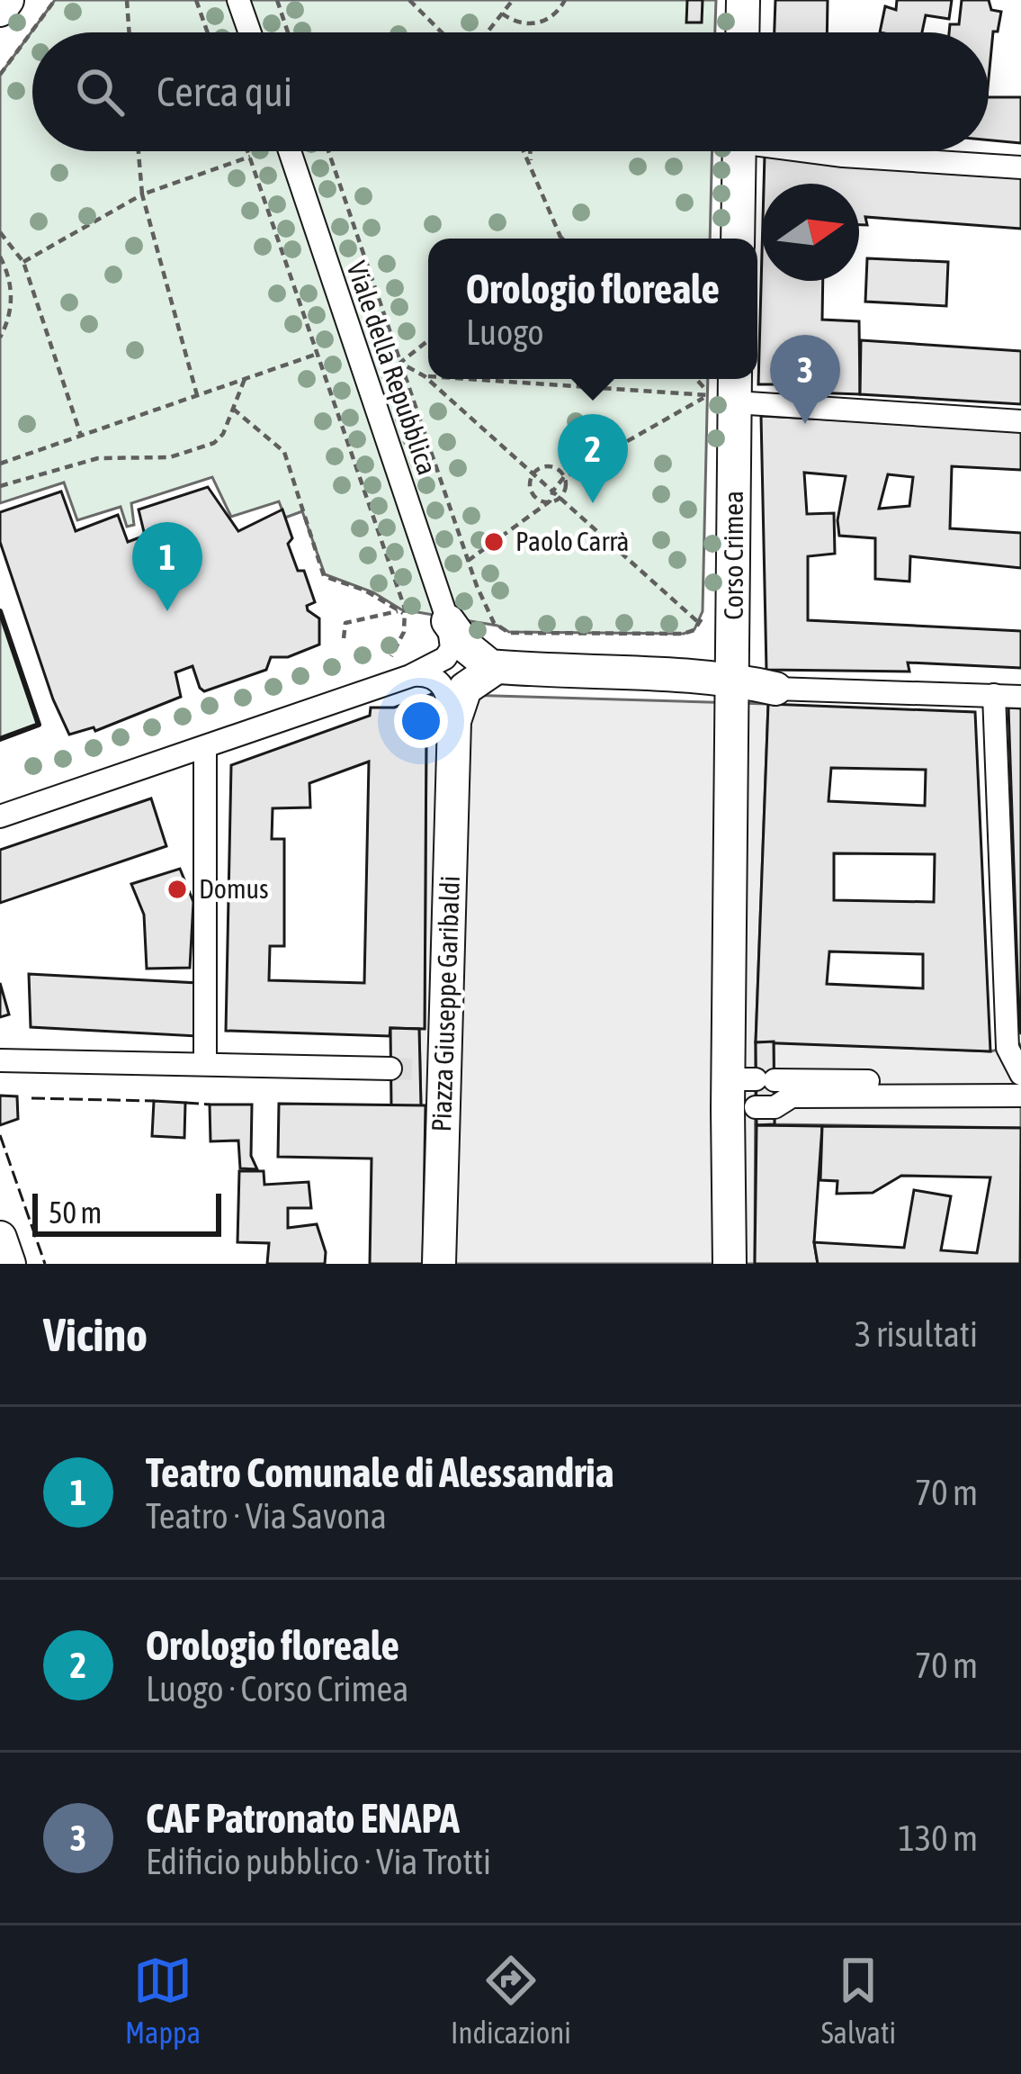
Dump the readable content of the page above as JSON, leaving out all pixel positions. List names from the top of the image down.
{
  "streets": {
    "street": ["Viale della Repubblica", "Corso Crimea", "Piazza Giuseppe Garibaldi"]
  },
  "places": ["Paolo Carrà", "Domus"],
  "scale_bar": "50 m",
  "north": "right",
  "page": {
    "search": "Cerca qui",
    "popup": ["Orologio floreale", "Luogo"],
    "pins": ["3", "2", "1"],
    "scale": "50 m",
    "heading": ["Vicino", "3 risultati"],
    "list": [
      {
        "mark": "1",
        "name": "Teatro Comunale di Alessandria",
        "note": "Teatro · Via Savona",
        "value": "70 m"
      },
      {
        "mark": "2",
        "name": "Orologio floreale",
        "note": "Luogo · Corso Crimea",
        "value": "70 m"
      },
      {
        "mark": "3",
        "name": "CAF Patronato ENAPA",
        "note": "Edificio pubblico · Via Trotti",
        "value": "130 m"
      }
    ],
    "nav": ["Mappa", "Indicazioni", "Salvati"]
  }
}
